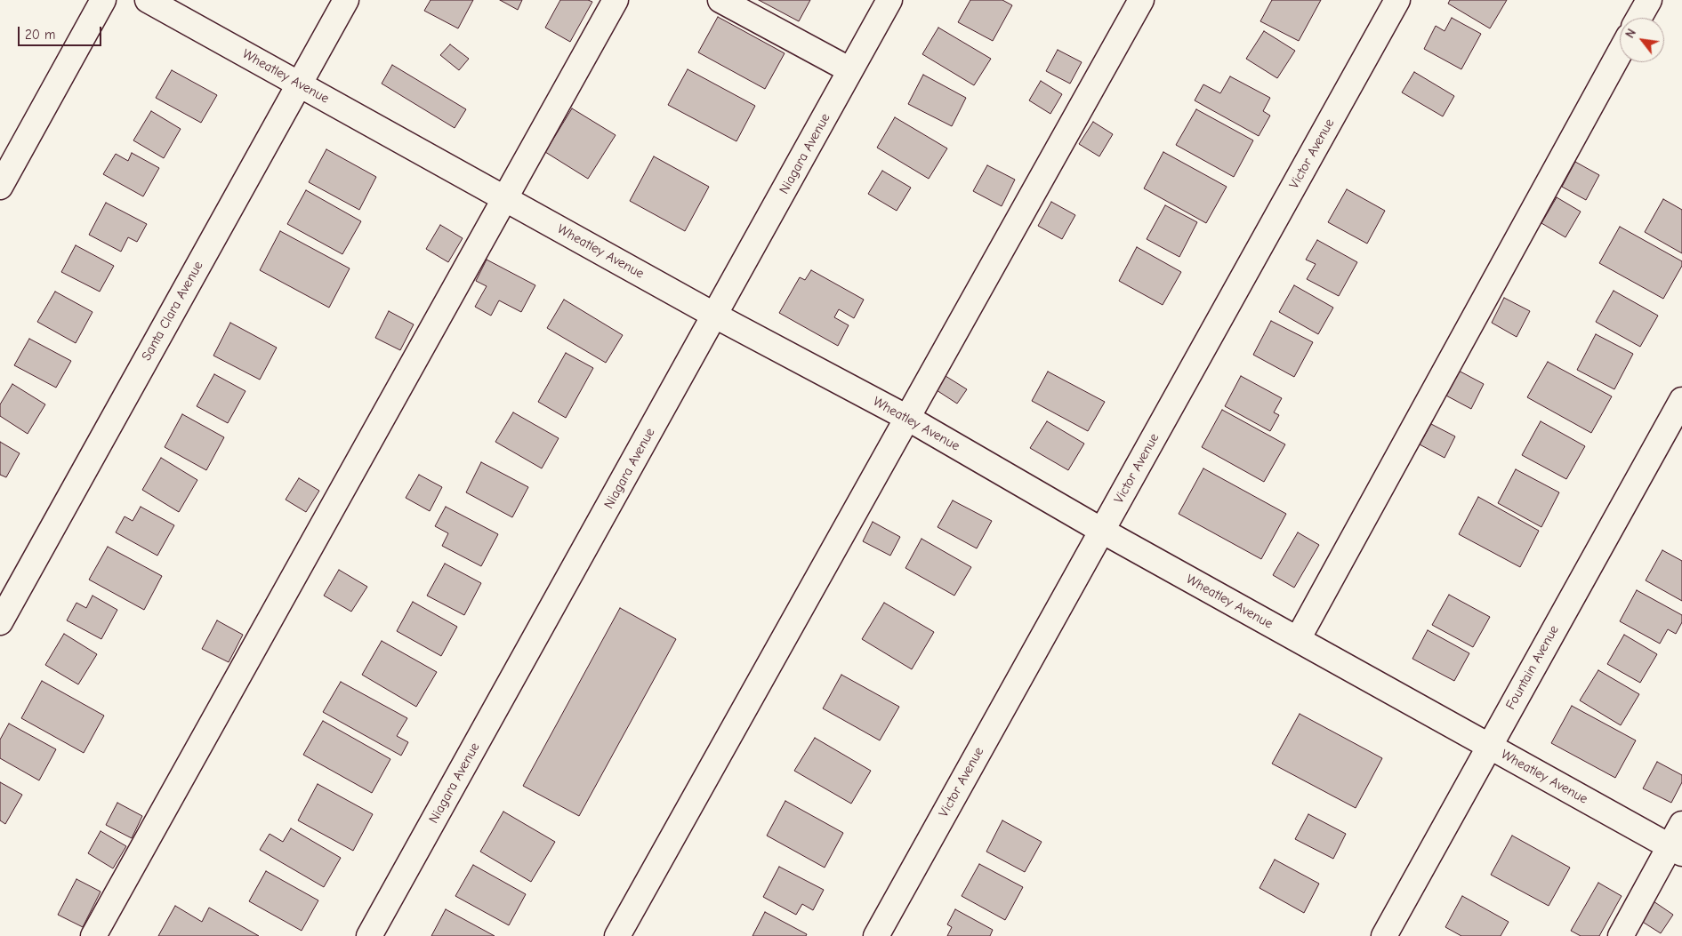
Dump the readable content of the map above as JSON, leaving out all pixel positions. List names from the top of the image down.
{
  "streets": {
    "street": [
      "Wheatley Avenue",
      "Niagara Avenue",
      "Victor Avenue",
      "Santa Clara Avenue",
      "Fountain Avenue"
    ]
  },
  "crossings": [
    ["Wheatley Avenue", "Niagara Avenue"],
    ["Wheatley Avenue", "Victor Avenue"],
    ["Wheatley Avenue", "Santa Clara Avenue"],
    ["Wheatley Avenue", "Fountain Avenue"]
  ],
  "scale_bar": "20 m",
  "north": "top left"
}
